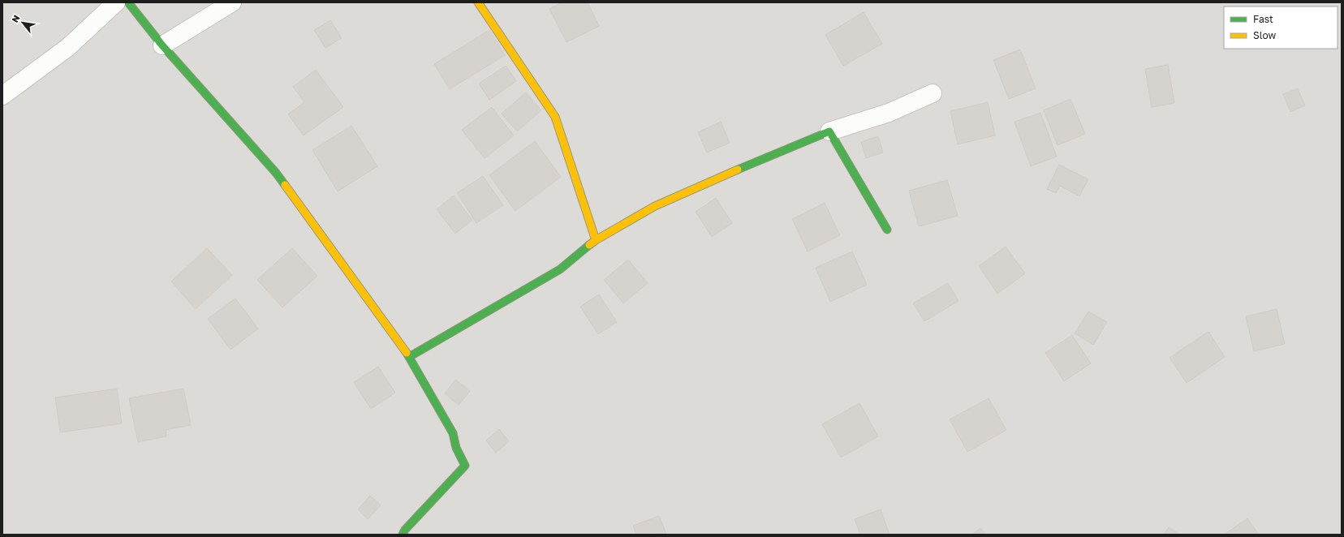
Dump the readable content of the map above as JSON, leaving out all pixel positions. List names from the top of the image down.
{
  "legend": ["Fast", "Slow"],
  "north": "top left"
}
